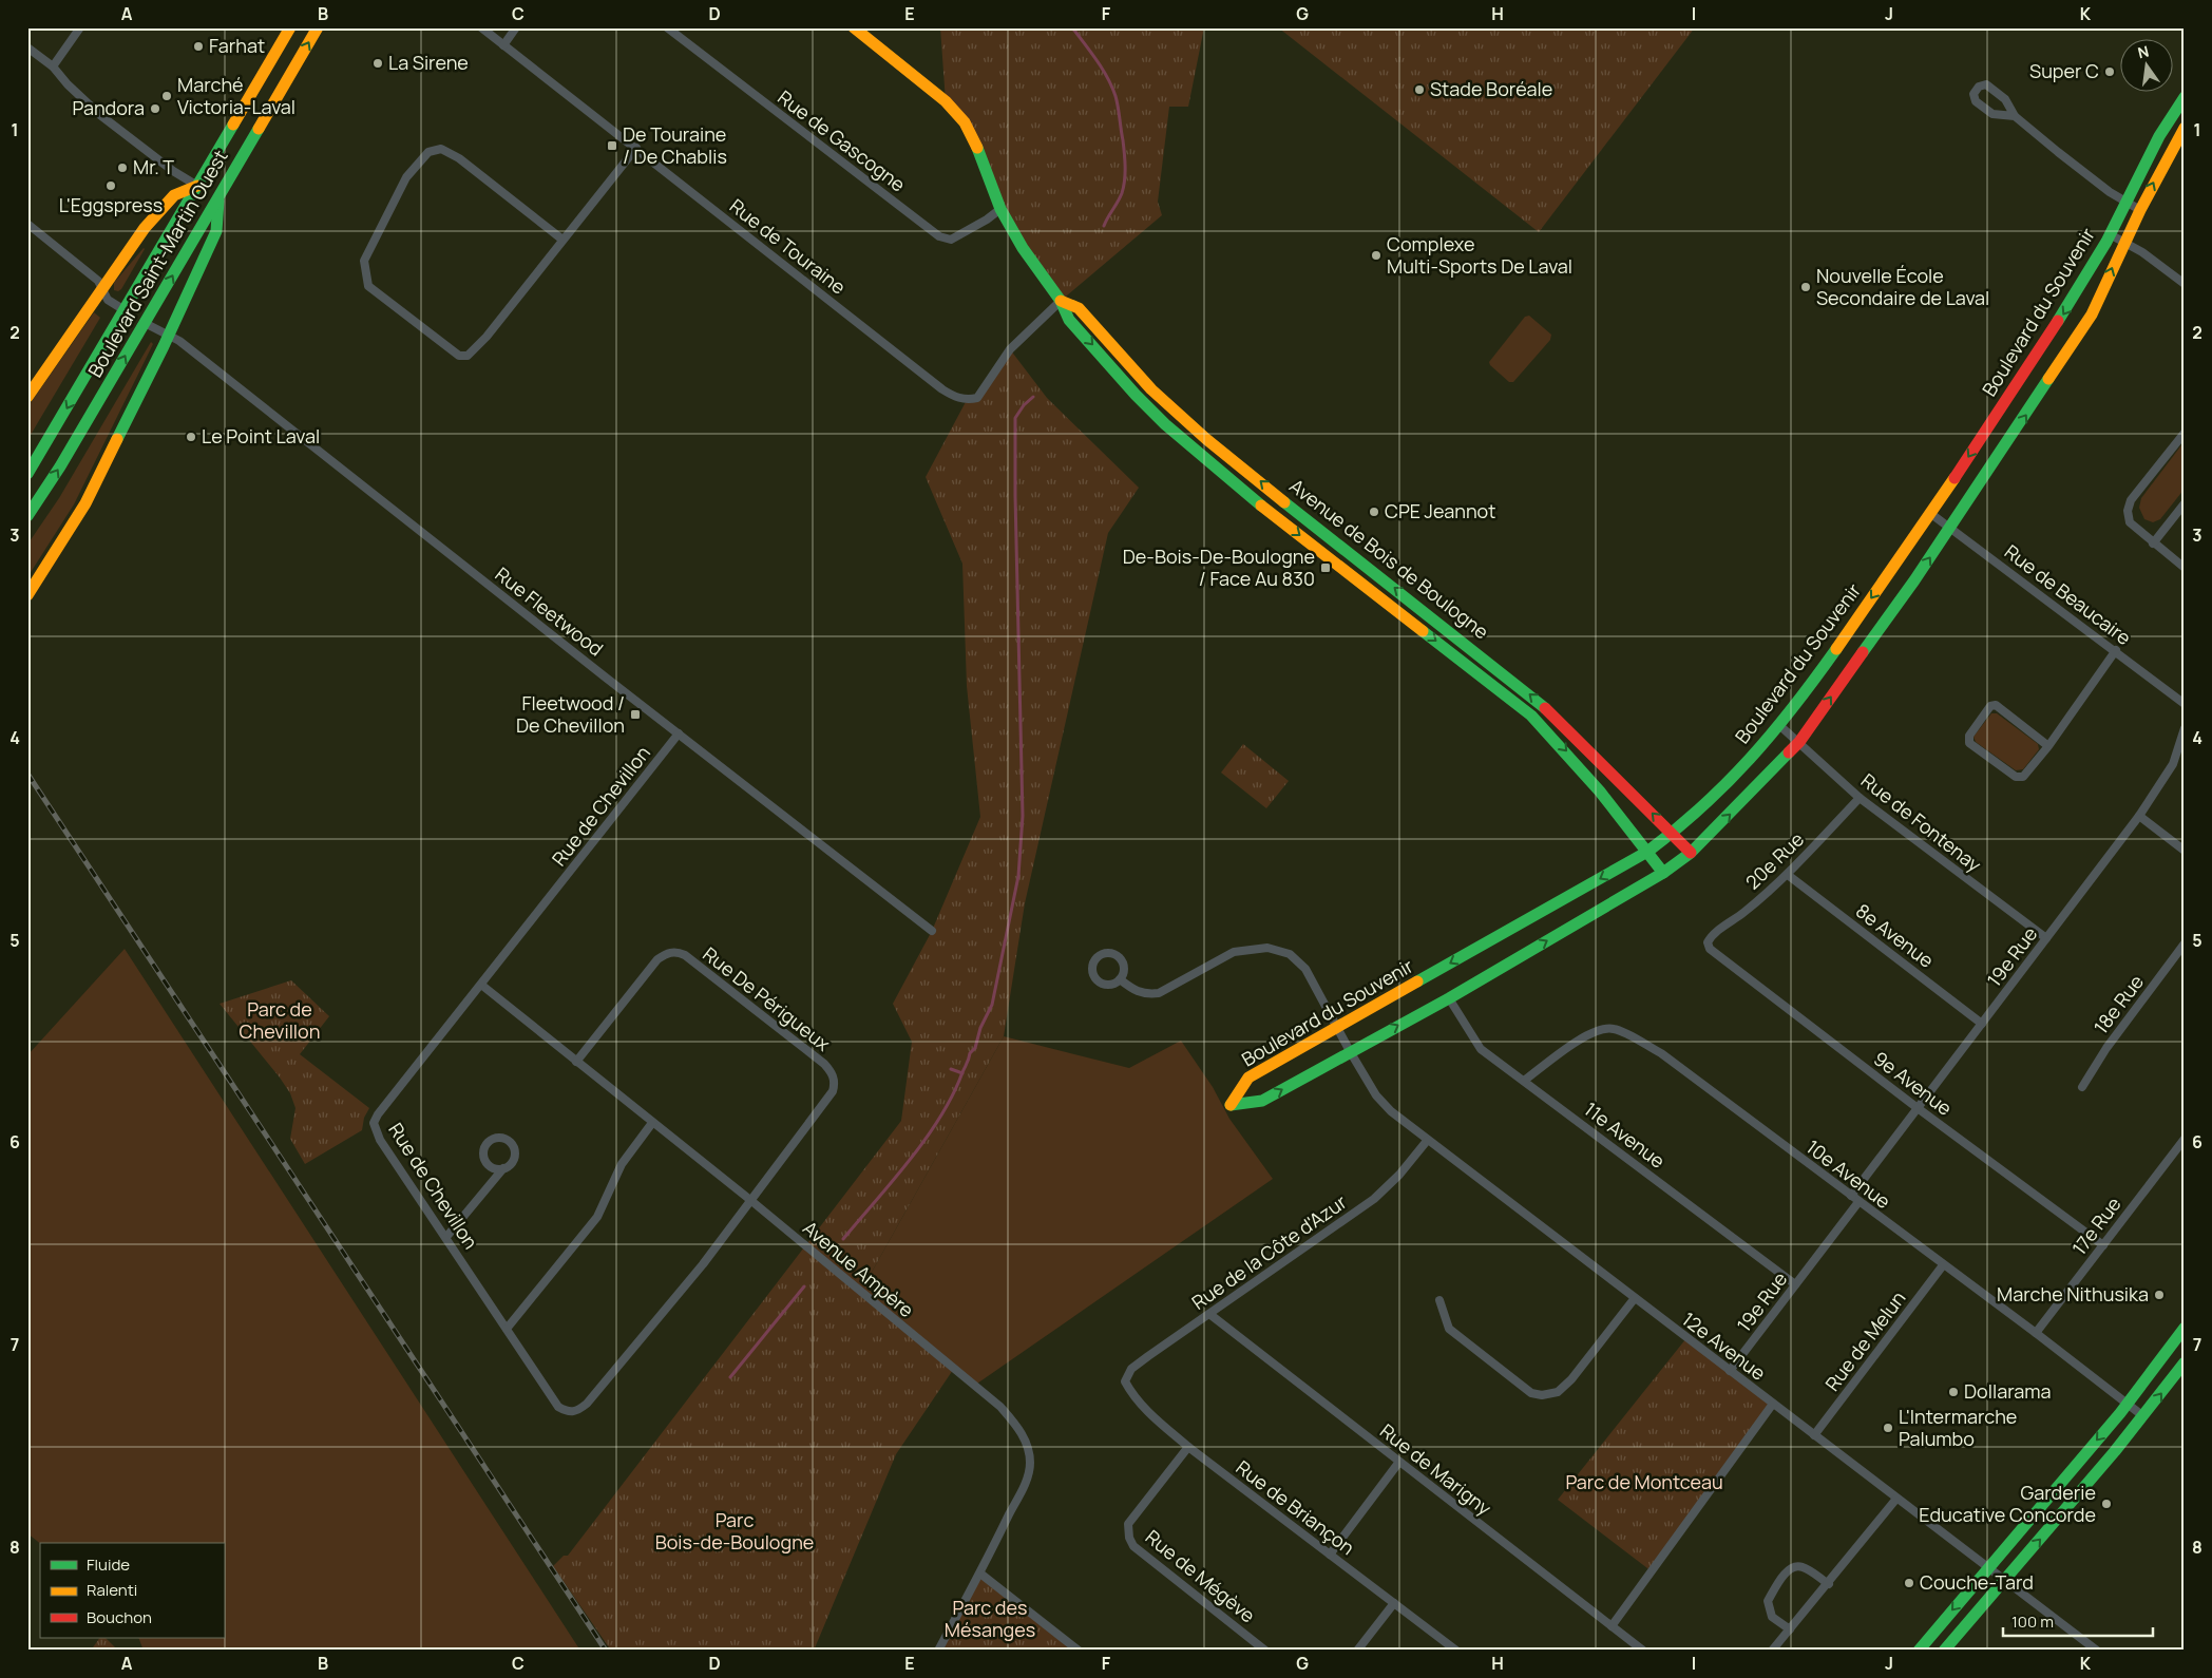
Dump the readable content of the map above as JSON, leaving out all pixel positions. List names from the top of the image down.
{
  "streets": {
    "street": [
      "Rue de Gascogne",
      "Rue de Touraine",
      "Boulevard Saint-Martin Ouest",
      "Boulevard du Souvenir",
      "Avenue de Bois de Boulogne",
      "Rue de Beaucaire",
      "Rue Fleetwood",
      "Rue de Chevillon",
      "Rue de Fontenay",
      "20e Rue",
      "8e Avenue",
      "19e Rue",
      "Rue De Périgueux",
      "18e Rue",
      "9e Avenue",
      "11e Avenue",
      "10e Avenue",
      "17e Rue",
      "Rue de la Côte d'Azur",
      "Avenue Ampère",
      "Rue de Melun",
      "12e Avenue",
      "Rue de Marigny",
      "Rue de Briançon",
      "Rue de Mégève"
    ]
  },
  "crossings": [
    ["Rue de Gascogne", "Avenue de Bois de Boulogne"],
    ["Rue de Touraine", "Avenue de Bois de Boulogne"],
    ["Boulevard Saint-Martin Ouest", "Rue Fleetwood"],
    ["Boulevard du Souvenir", "Avenue de Bois de Boulogne"],
    ["Boulevard du Souvenir", "Rue de Beaucaire"],
    ["Boulevard du Souvenir", "Rue de Fontenay"],
    ["Boulevard du Souvenir", "11e Avenue"],
    ["Boulevard du Souvenir", "12e Avenue"],
    ["Rue Fleetwood", "Rue de Chevillon"],
    ["Rue de Chevillon", "Rue De Périgueux"],
    ["Rue de Chevillon", "Avenue Ampère"],
    ["Rue de Fontenay", "20e Rue"],
    ["Rue de Fontenay", "19e Rue"],
    ["20e Rue", "8e Avenue"],
    ["20e Rue", "9e Avenue"],
    ["8e Avenue", "19e Rue"],
    ["19e Rue", "9e Avenue"],
    ["19e Rue", "11e Avenue"],
    ["19e Rue", "10e Avenue"],
    ["19e Rue", "12e Avenue"],
    ["Rue De Périgueux", "Avenue Ampère"],
    ["9e Avenue", "17e Rue"],
    ["11e Avenue", "10e Avenue"],
    ["10e Avenue", "17e Rue"],
    ["10e Avenue", "Rue de Melun"],
    ["Rue de la Côte d'Azur", "12e Avenue"],
    ["Rue de la Côte d'Azur", "Rue de Marigny"],
    ["Rue de la Côte d'Azur", "Rue de Briançon"],
    ["Rue de Melun", "12e Avenue"],
    ["Rue de Briançon", "Rue de Mégève"]
  ],
  "parks": [
    "Parc de Chevillon",
    "Parc de Montceau",
    "Parc Bois-de-Boulogne",
    "Parc des Mésanges"
  ],
  "places": {
    "other": [
      "Farhat",
      "La Sirene",
      "Super C",
      "Stade Boréale",
      "Marché Victoria-Laval",
      "Pandora",
      "Mr. T",
      "L'Eggspress",
      "Complexe Multi-Sports De Laval",
      "Nouvelle École Secondaire de Laval",
      "Le Point Laval",
      "CPE Jeannot",
      "Marche Nithusika",
      "Dollarama",
      "L'Intermarche Palumbo",
      "Garderie Educative Concorde",
      "Couche-Tard"
    ],
    "transit": ["De Touraine / De Chablis", "De-Bois-De-Boulogne / Face Au 830", "Fleetwood / De Chevillon"]
  },
  "legend": ["Fluide", "Ralenti", "Bouchon"],
  "scale_bar": "100 m",
  "north": "top",
  "grid": {
    "columns": [
      "A",
      "B",
      "C",
      "D",
      "E",
      "F",
      "G",
      "H",
      "I",
      "J",
      "K"
    ],
    "rows": [
      "1",
      "2",
      "3",
      "4",
      "5",
      "6",
      "7",
      "8"
    ]
  }
}
